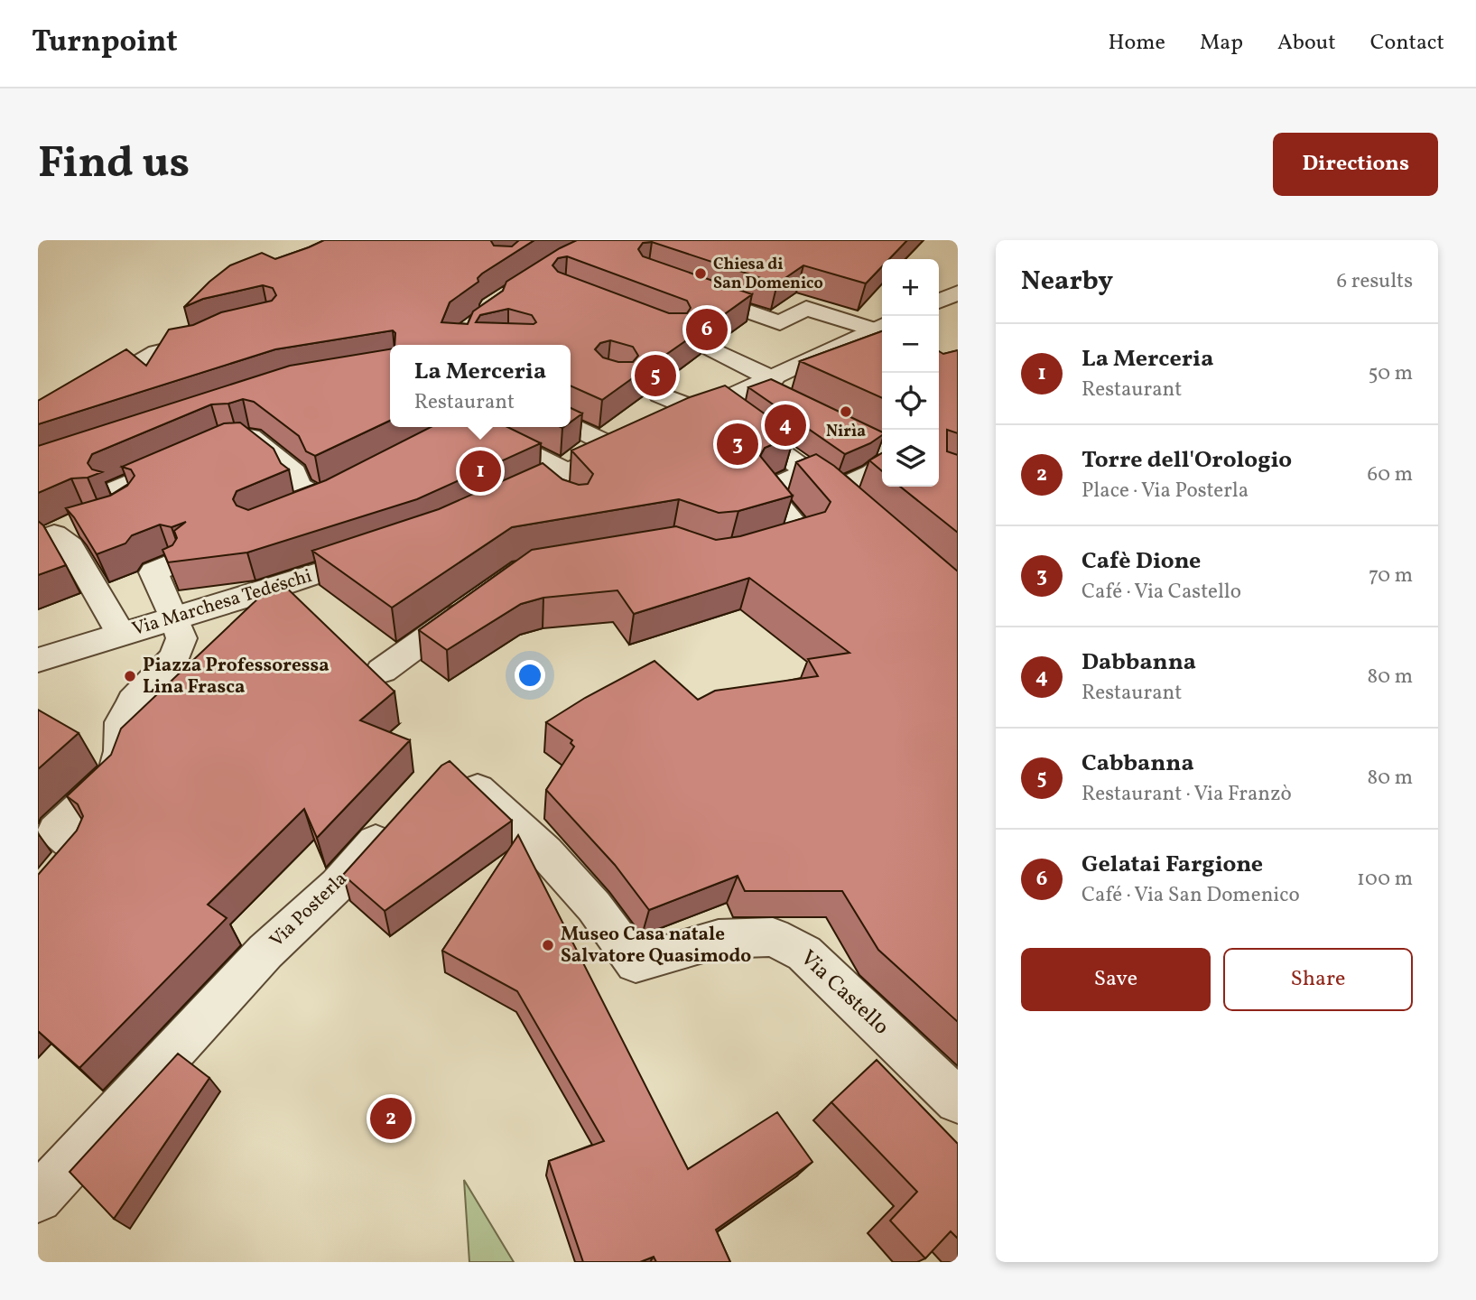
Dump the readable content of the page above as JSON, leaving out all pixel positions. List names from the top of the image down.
{
  "streets": {
    "street": ["Via Marchesa Tedeschi", "Via Posterla", "Via Castello"]
  },
  "places": [
    "Chiesa di San Domenico",
    "Nirìa",
    "Piazza Professoressa Lina Frasca",
    "Museo Casa natale Salvatore Quasimodo"
  ],
  "page": {
    "header": "Turnpoint",
    "nav": [
      "Home",
      "Map",
      "About",
      "Contact"
    ],
    "buttons": [
      "Directions",
      ["Save", "Share"]
    ],
    "title": "Find us",
    "heading": ["Nearby", "6 results"],
    "map_buttons": ["+", "−"],
    "pins": [
      "6",
      "5",
      "4",
      "3",
      "1",
      "2"
    ],
    "list": [
      {
        "mark": "1",
        "name": "La Merceria",
        "note": "Restaurant",
        "value": "50 m"
      },
      {
        "mark": "2",
        "name": "Torre dell'Orologio",
        "note": "Place · Via Posterla",
        "value": "60 m"
      },
      {
        "mark": "3",
        "name": "Cafè Dione",
        "note": "Café · Via Castello",
        "value": "70 m"
      },
      {
        "mark": "4",
        "name": "Dabbanna",
        "note": "Restaurant",
        "value": "80 m"
      },
      {
        "mark": "5",
        "name": "Cabbanna",
        "note": "Restaurant · Via Franzò",
        "value": "80 m"
      },
      {
        "mark": "6",
        "name": "Gelatai Fargione",
        "note": "Café · Via San Domenico",
        "value": "100 m"
      }
    ],
    "popup": ["La Merceria", "Restaurant"]
  }
}
